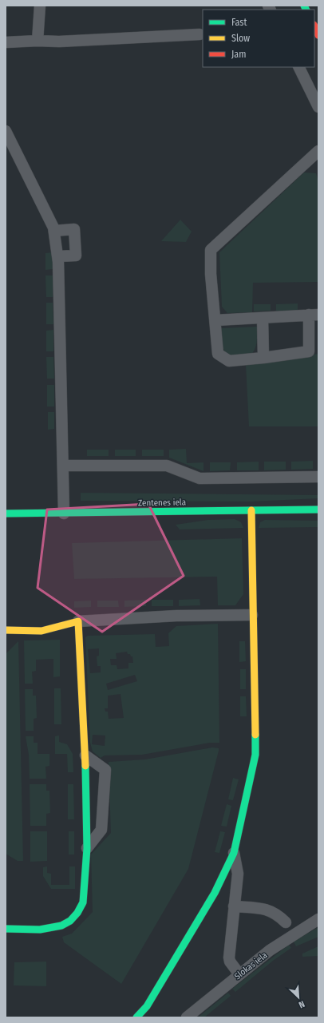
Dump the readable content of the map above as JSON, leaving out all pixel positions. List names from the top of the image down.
{
  "streets": {
    "street": ["Zentenes iela", "Slokas iela"]
  },
  "legend": ["Fast", "Slow", "Jam"],
  "north": "bottom right"
}
